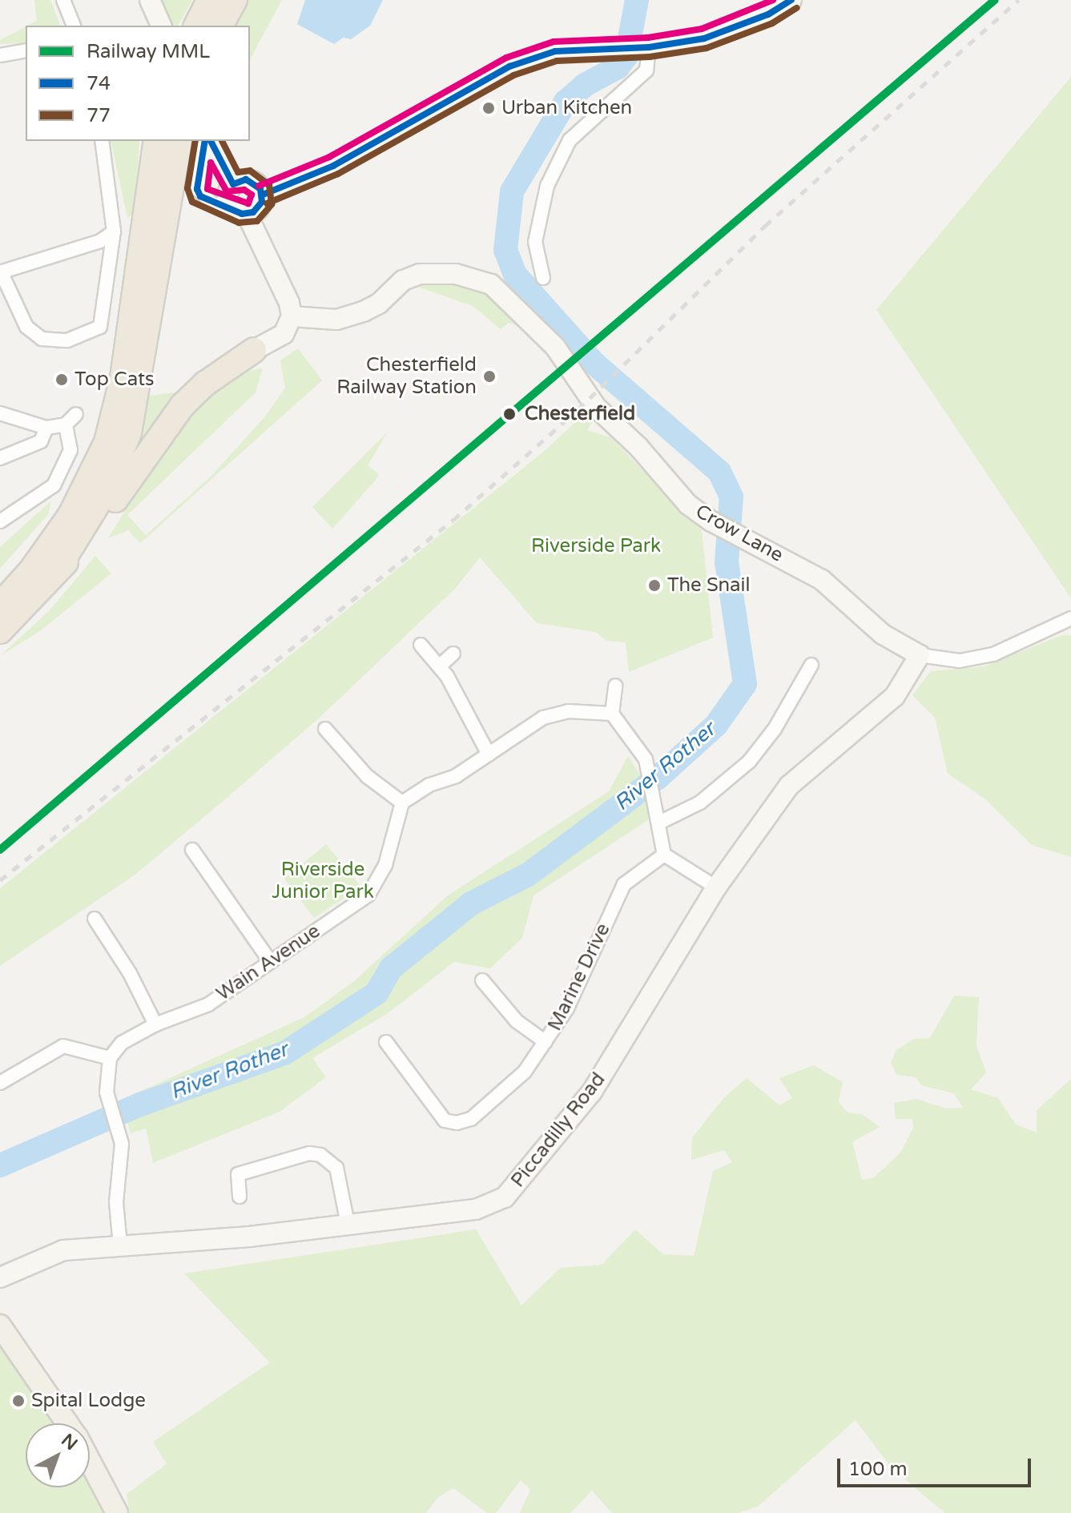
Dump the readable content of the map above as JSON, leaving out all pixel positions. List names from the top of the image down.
{
  "streets": {
    "street": [
      "Crow Lane",
      "Wain Avenue",
      "Marine Drive",
      "Piccadilly Road"
    ]
  },
  "crossings": [
    ["Crow Lane", "Piccadilly Road"]
  ],
  "water": ["River Rother"],
  "parks": ["Riverside Park", "Riverside Junior Park"],
  "places": [
    "Urban Kitchen",
    "Chesterfield Railway Station",
    "Top Cats",
    "Chesterfield",
    "The Snail",
    "Spital Lodge"
  ],
  "lines": ["rail line MML", "transit line 74", "transit line 77"],
  "legend": ["Railway MML", "74", "77"],
  "scale_bar": "100 m",
  "north": "top right"
}
